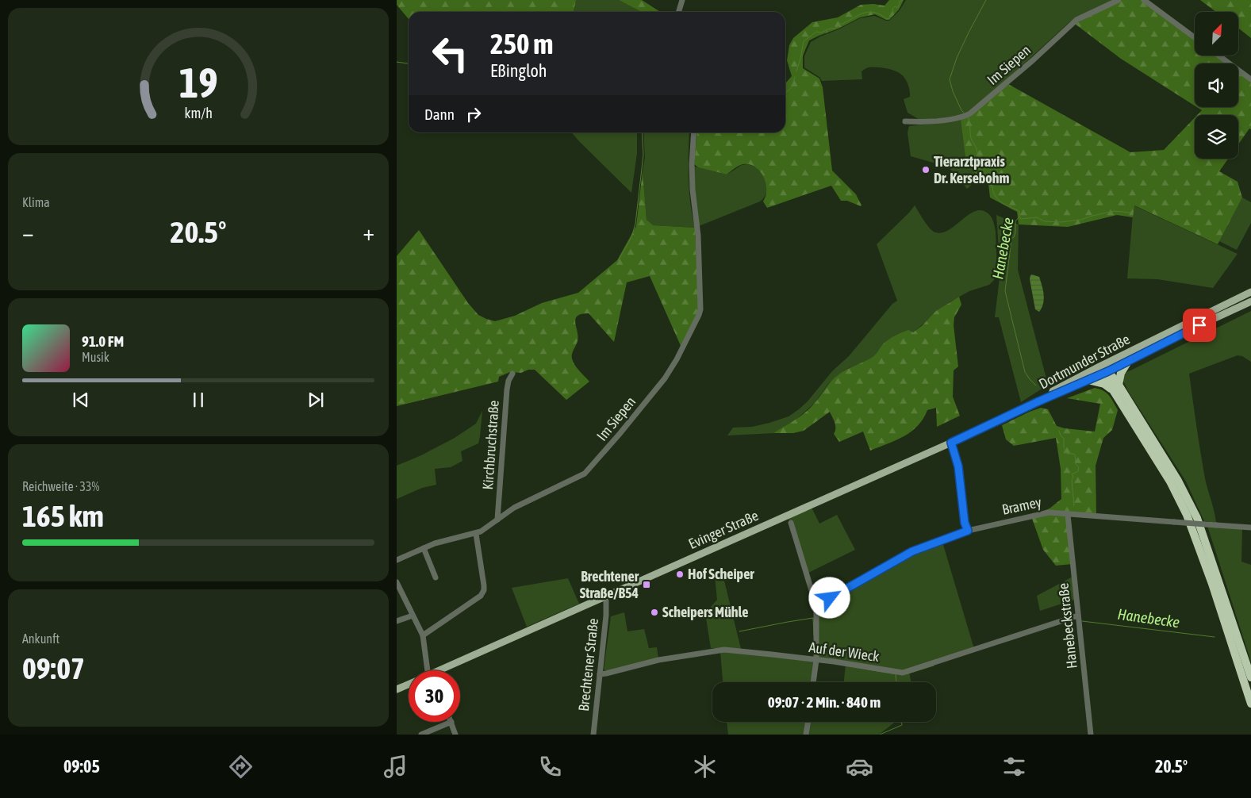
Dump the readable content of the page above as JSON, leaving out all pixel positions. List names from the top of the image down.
{
  "streets": {
    "main road": ["Dortmunder Straße", "Evinger Straße"],
    "street": [
      "Im Siepen",
      "Kirchbruchstraße",
      "Bramey",
      "Hanebeckstraße",
      "Auf der Wieck",
      "Brechtener Straße"
    ]
  },
  "crossings": [
    ["Im Siepen", "Kirchbruchstraße"],
    ["Dortmunder Straße", "Evinger Straße"],
    ["Bramey", "Hanebeckstraße"],
    ["Evinger Straße", "Brechtener Straße"],
    ["Hanebeckstraße", "Auf der Wieck"],
    ["Auf der Wieck", "Brechtener Straße"]
  ],
  "water": ["Hanebecke"],
  "places": {
    "other": ["Tierarztpraxis Dr. Kersebohm", "Hof Scheiper", "Scheipers Mühle"],
    "transit": ["Brechtener Straße/B54"]
  },
  "north": "top right",
  "page": {
    "turn": ["250 m", "Eßingloh"],
    "then": "Dann",
    "tile": [
      "Klima",
      ["Reichweite · 33%", "165 km"],
      ["Ankunft", "09:07"]
    ],
    "heat": ["−", "20.5°", "+"],
    "song": ["91.0 FM", "Musik"],
    "limit": "30",
    "trip": "09:07 · 2 Min. · 840 m",
    "tabs": ["09:05", "20.5°"],
    "gauge": ["19", "km/h"]
  }
}
